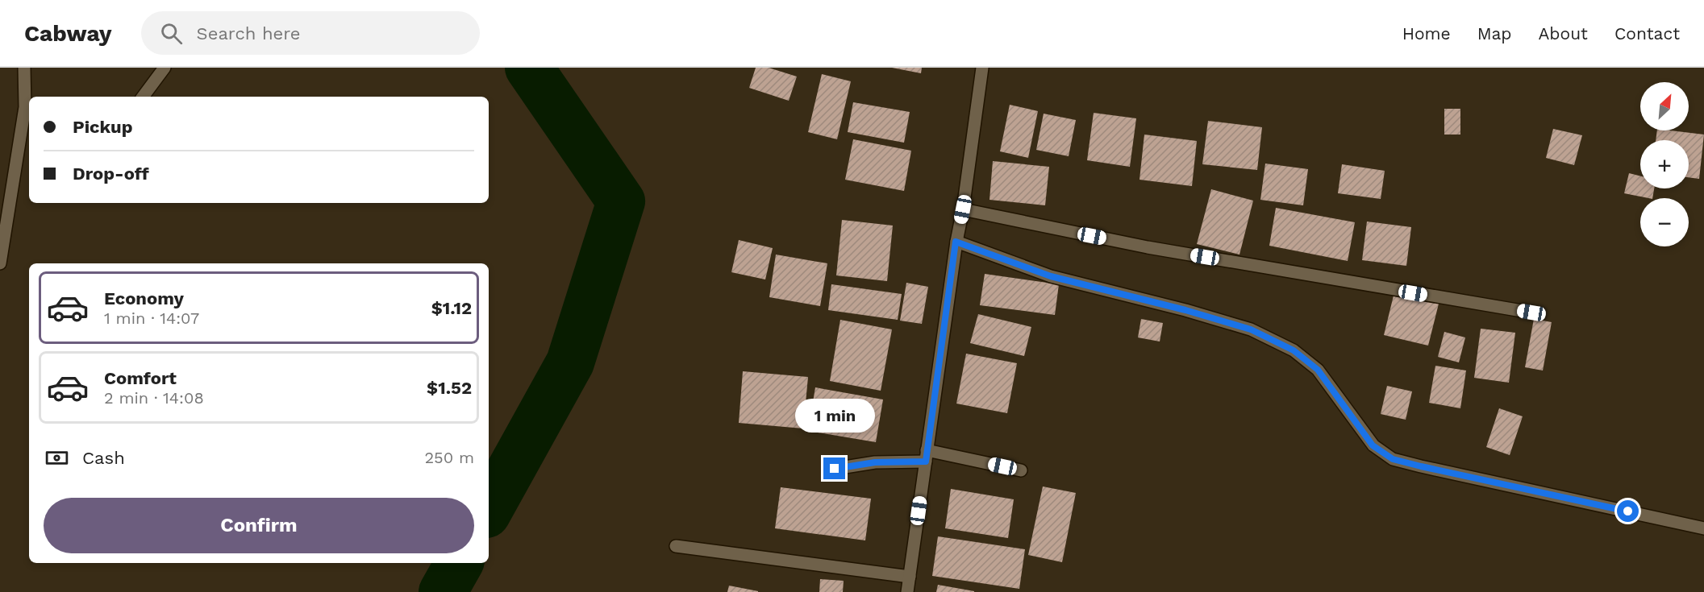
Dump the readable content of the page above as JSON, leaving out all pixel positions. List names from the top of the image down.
{
  "north": "top right",
  "page": {
    "header": "Cabway",
    "search": "Search here",
    "nav": [
      "Home",
      "Map",
      "About",
      "Contact"
    ],
    "map_buttons": ["+", "−"],
    "banner": ["Pickup", "Drop-off"],
    "list": [
      {
        "name": "Economy",
        "note": "1 min · 14:07",
        "value": "$1.12"
      },
      {
        "name": "Comfort",
        "note": "2 min · 14:08",
        "value": "$1.52"
      }
    ],
    "bubble": "1 min",
    "pay": ["Cash", "250 m"],
    "buttons": "Confirm"
  }
}
